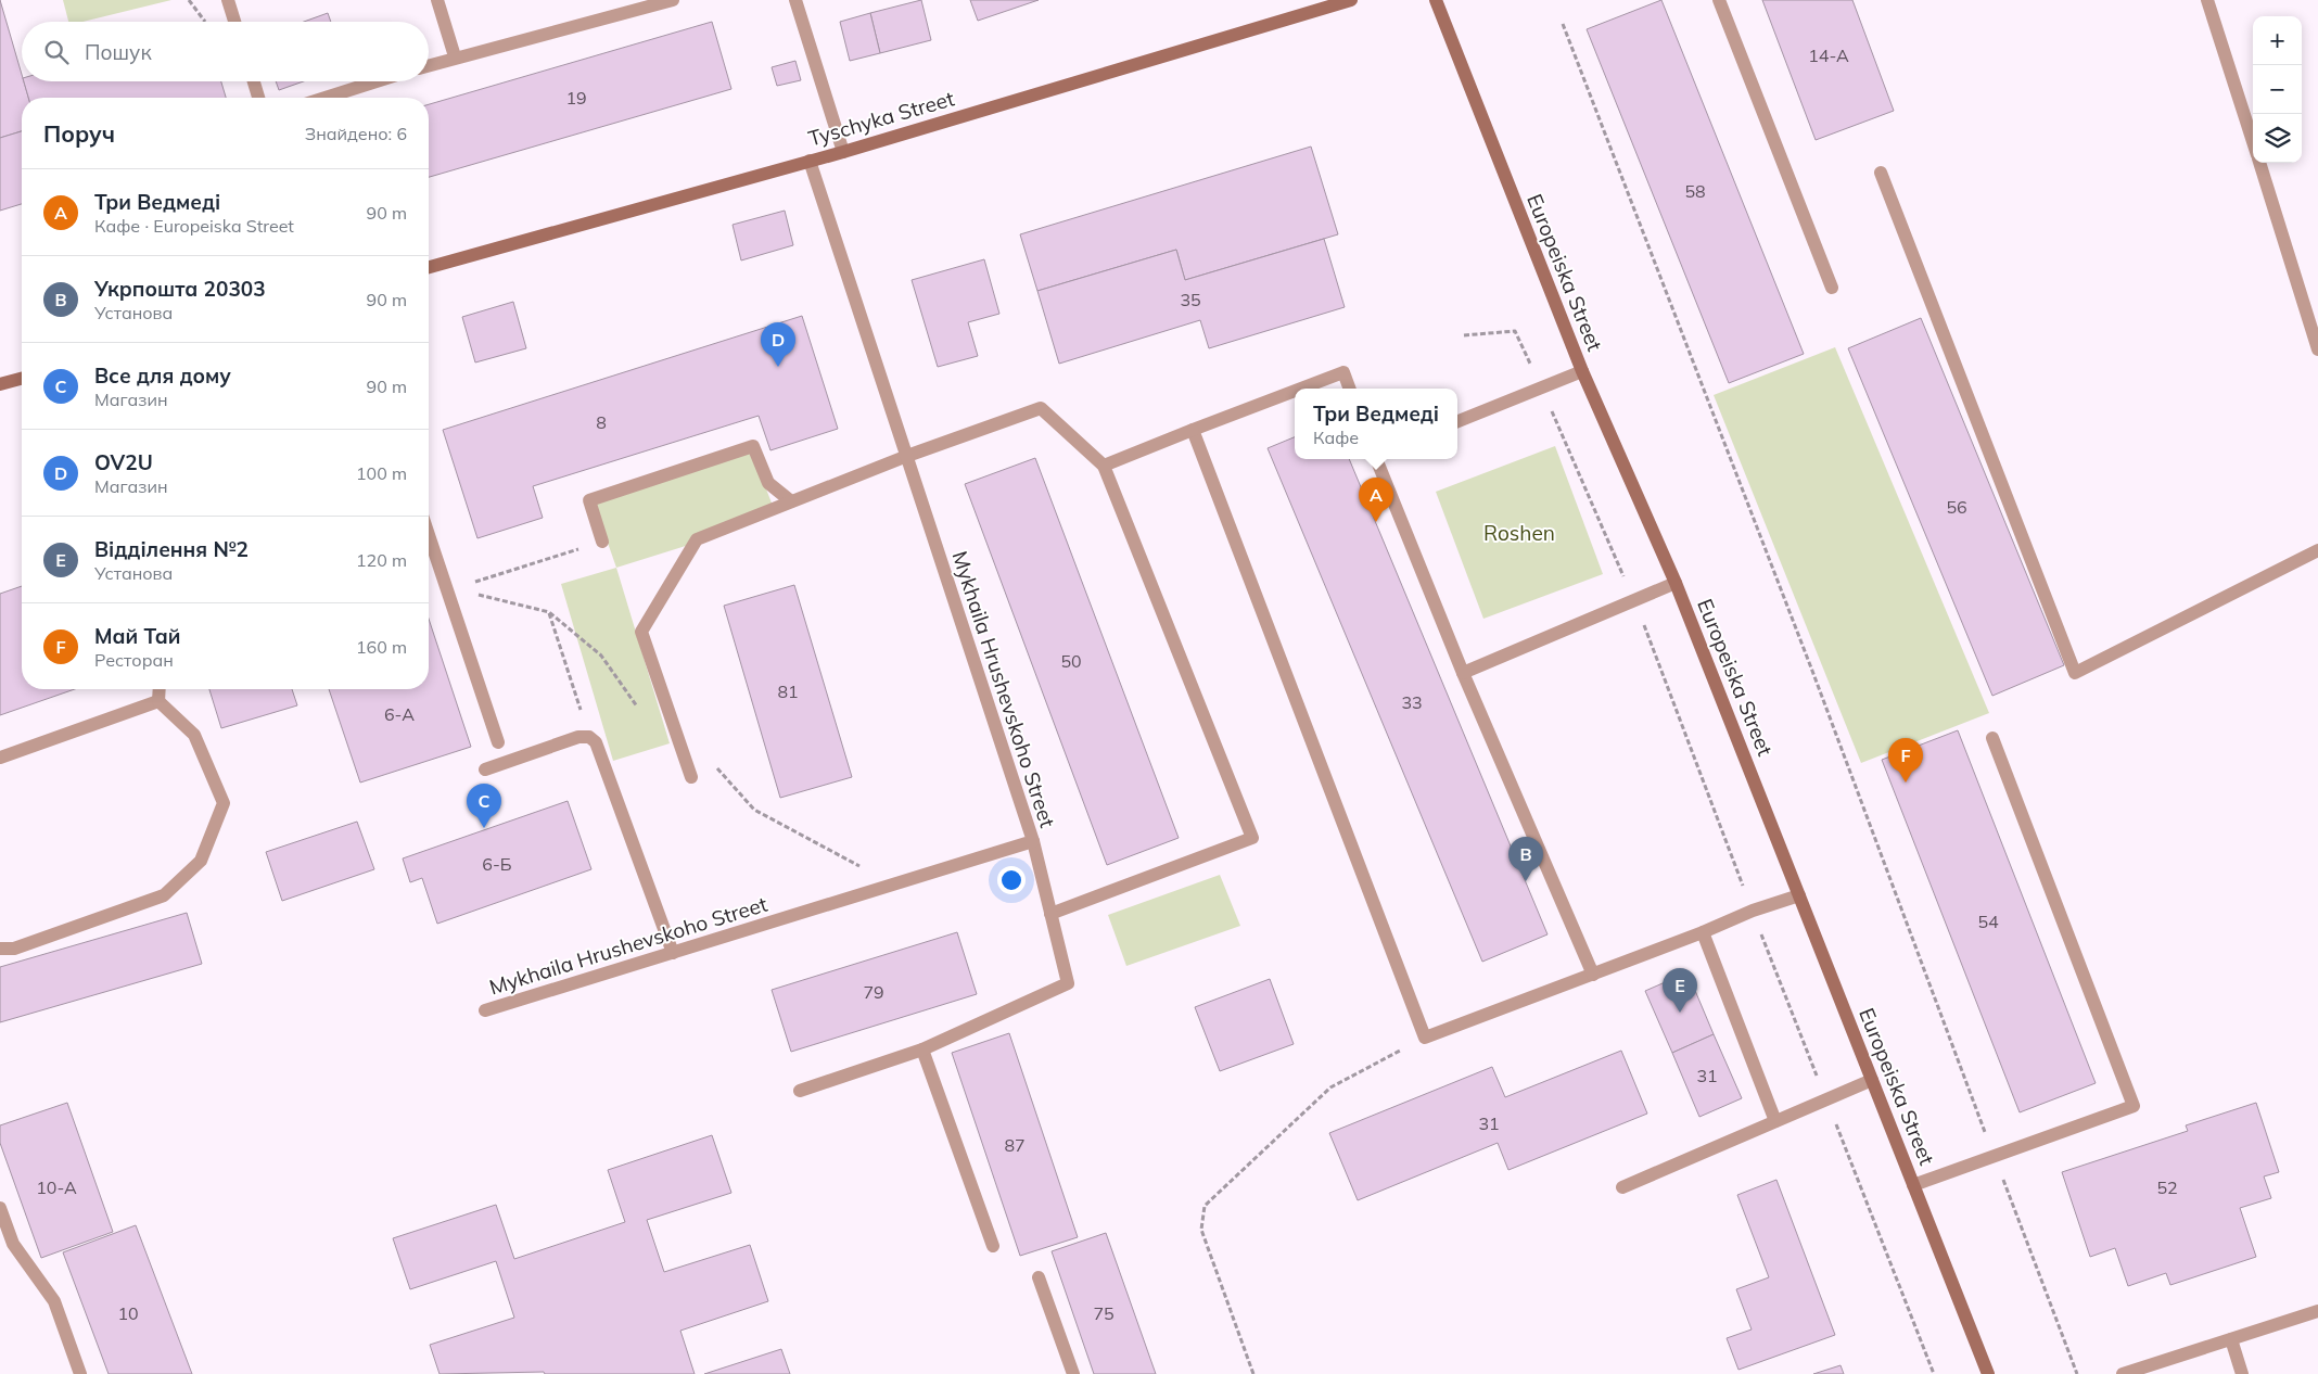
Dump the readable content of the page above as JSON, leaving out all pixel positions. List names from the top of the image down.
{
  "streets": {
    "main road": ["Tyschyka Street", "Europeiska Street"],
    "street": ["Mykhaila Hrushevskoho Street"]
  },
  "crossings": [
    ["Tyschyka Street", "Mykhaila Hrushevskoho Street"]
  ],
  "parks": ["Roshen"],
  "house_numbers": [
    "14-А",
    "19",
    "58",
    "35",
    "8",
    "56",
    "50",
    "81",
    "33",
    "6-А",
    "6-Б",
    "54",
    "79",
    "31",
    "31",
    "87",
    "10-А",
    "52",
    "10",
    "75"
  ],
  "page": {
    "map_buttons": ["+", "−"],
    "search": "Пошук",
    "heading": ["Поруч", "Знайдено: 6"],
    "list": [
      {
        "mark": "A",
        "name": "Три Ведмеді",
        "note": "Кафе · Europeiska Street",
        "value": "90 m"
      },
      {
        "mark": "B",
        "name": "Укрпошта 20303",
        "note": "Установа",
        "value": "90 m"
      },
      {
        "mark": "C",
        "name": "Все для дому",
        "note": "Магазин",
        "value": "90 m"
      },
      {
        "mark": "D",
        "name": "OV2U",
        "note": "Магазин",
        "value": "100 m"
      },
      {
        "mark": "E",
        "name": "Відділення №2",
        "note": "Установа",
        "value": "120 m"
      },
      {
        "mark": "F",
        "name": "Май Тай",
        "note": "Ресторан",
        "value": "160 m"
      }
    ],
    "pins": [
      "D",
      "A",
      "F",
      "C",
      "B",
      "E"
    ],
    "popup": ["Три Ведмеді", "Кафе"]
  }
}
